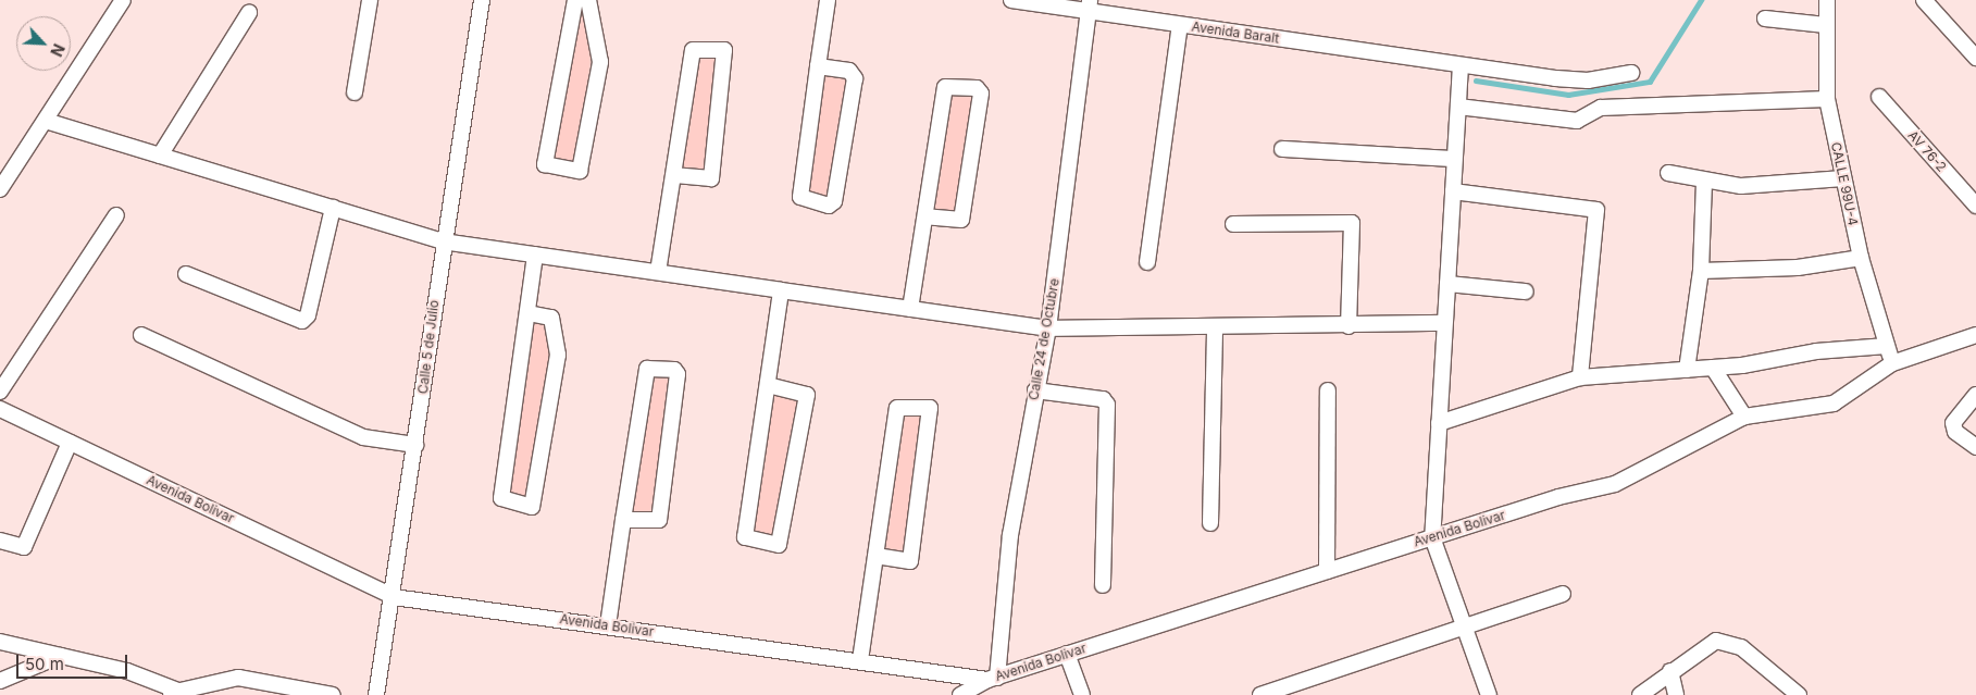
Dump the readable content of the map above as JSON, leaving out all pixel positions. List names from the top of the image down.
{
  "streets": {
    "street": [
      "Avenida Baralt",
      "AV 76-2",
      "CALLE 99U-4",
      "Calle 24 de Octubre",
      "Calle 5 de Julio",
      "Avenida Bolivar"
    ]
  },
  "crossings": [
    ["Avenida Baralt", "Calle 24 de Octubre"],
    ["CALLE 99U-4", "Avenida Bolivar"],
    ["Calle 24 de Octubre", "Avenida Bolivar"],
    ["Calle 5 de Julio", "Avenida Bolivar"]
  ],
  "scale_bar": "50 m",
  "north": "bottom right"
}
